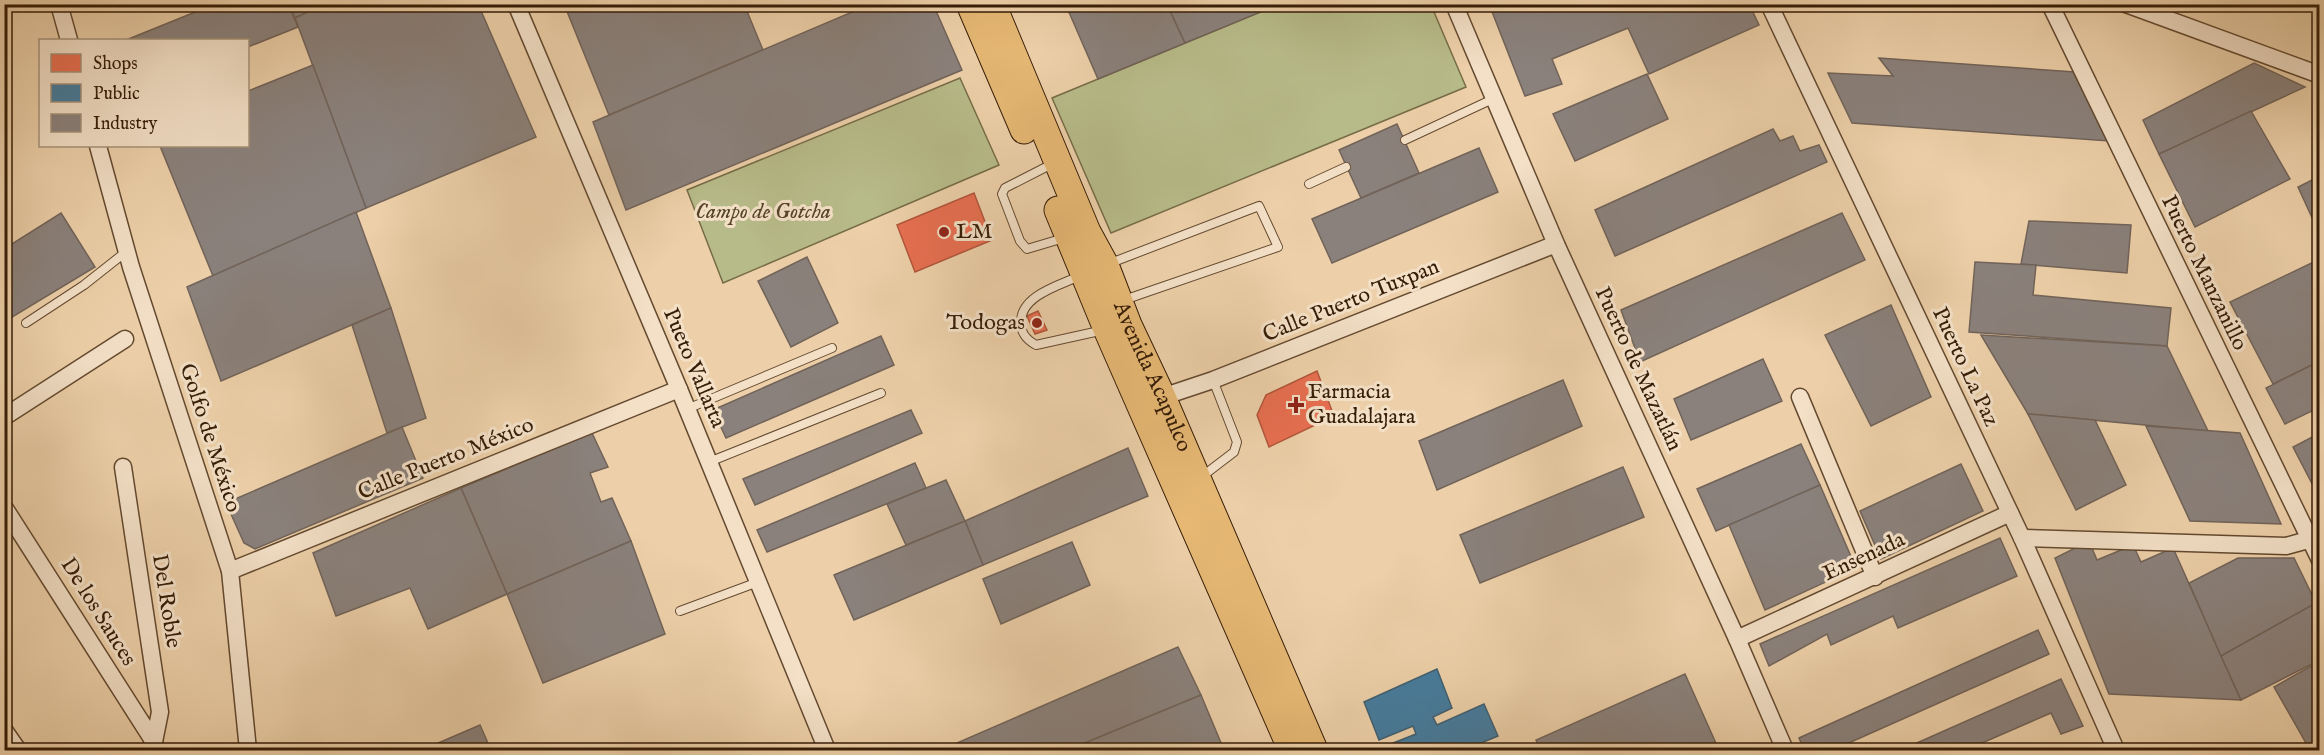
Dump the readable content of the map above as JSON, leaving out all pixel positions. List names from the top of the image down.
{
  "streets": {
    "main road": ["Avenida Acapulco"],
    "street": [
      "Puerto Manzanillo",
      "Calle Puerto Tuxpan",
      "Puerto La Paz",
      "Pueto Vallarta",
      "Puerto de Mazatlán",
      "Golfo de México",
      "Calle Puerto México",
      "Ensenada",
      "Del Roble",
      "De los Sauces"
    ]
  },
  "crossings": [
    ["Calle Puerto Tuxpan", "Puerto de Mazatlán"],
    ["Calle Puerto Tuxpan", "Avenida Acapulco"],
    ["Puerto La Paz", "Ensenada"],
    ["Pueto Vallarta", "Calle Puerto México"],
    ["Puerto de Mazatlán", "Ensenada"],
    ["Golfo de México", "Calle Puerto México"],
    ["Del Roble", "De los Sauces"]
  ],
  "parks": ["Campo de Gotcha"],
  "places": {
    "other": ["LM", "Todogas"],
    "health": ["Farmacia Guadalajara"]
  },
  "legend": ["Shops", "Public", "Industry"]
}
